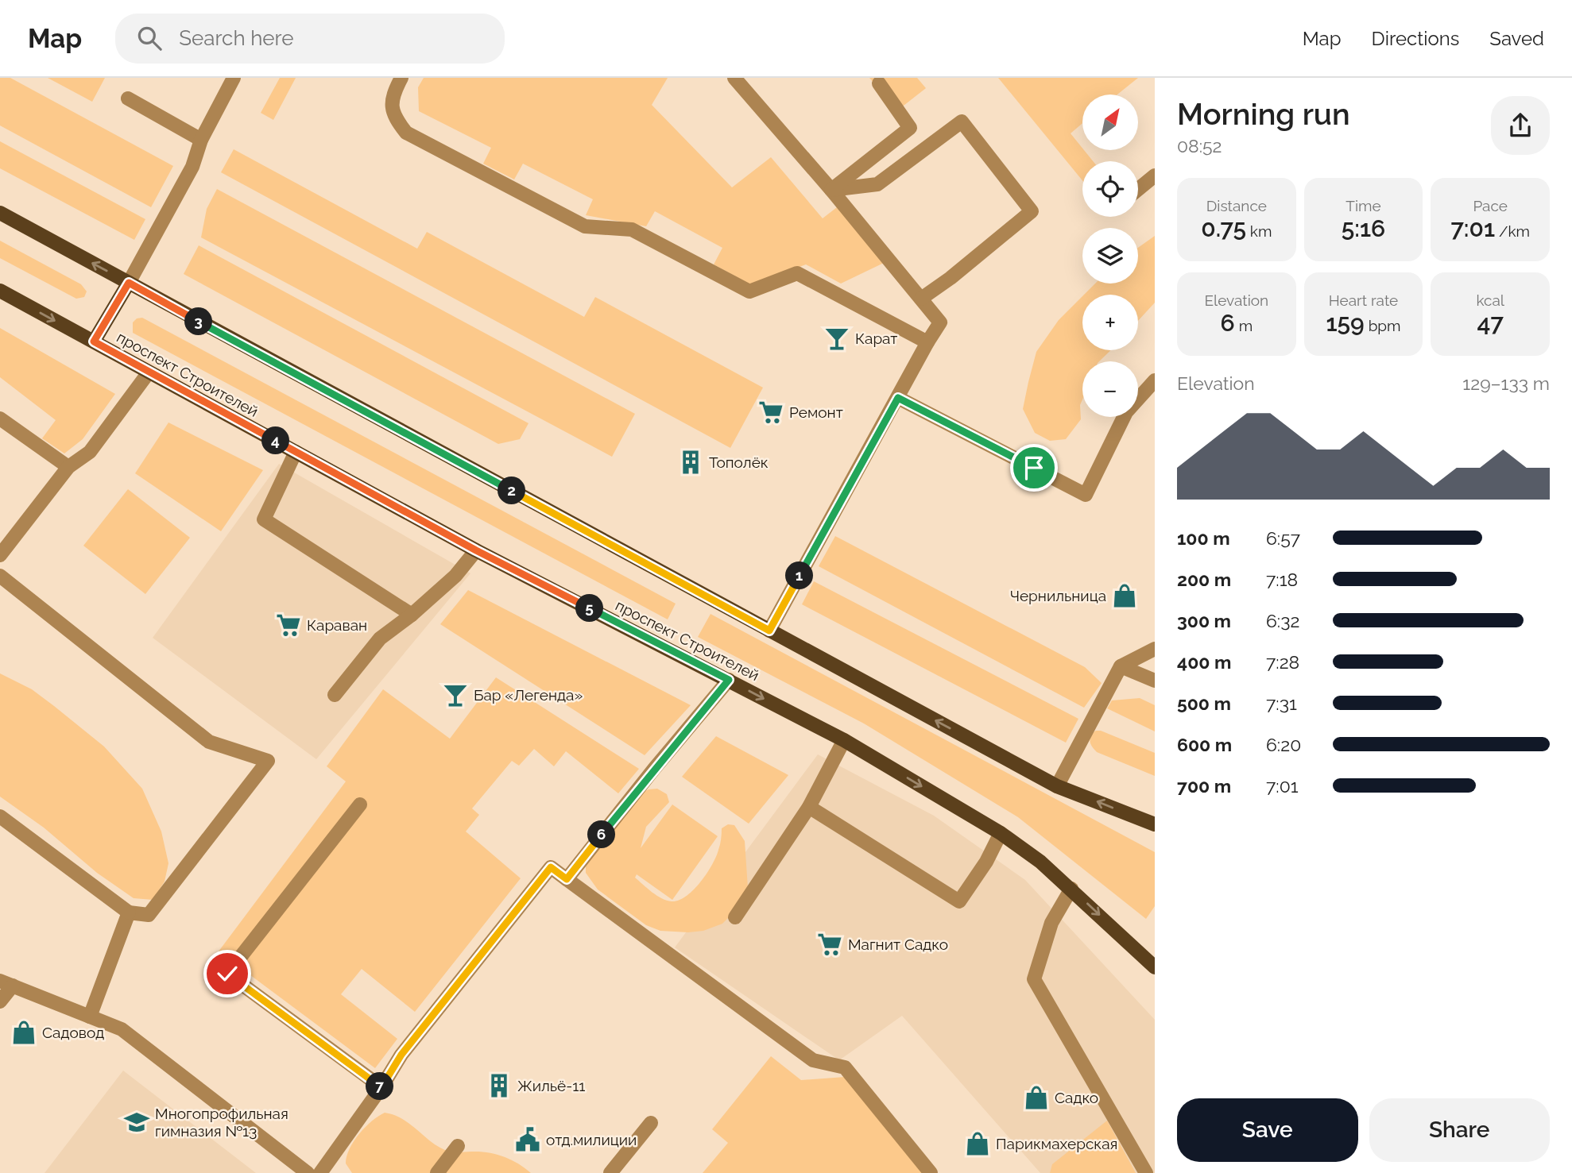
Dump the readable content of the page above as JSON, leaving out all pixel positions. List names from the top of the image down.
{
  "streets": {
    "main road": ["проспект Строителей"]
  },
  "places": {
    "bar": ["Карат", "Бар «Легенда»"],
    "supermarket": ["Ремонт", "Караван", "Магнит Садко"],
    "building": ["Тополёк", "Жильё-11"],
    "shop": [
      "Чернильница",
      "Садовод",
      "Садко",
      "Парикмахерская"
    ],
    "school or university": ["Многопрофильная гимназия №13"],
    "public building": ["отд.милиции"]
  },
  "north": "top right",
  "page": {
    "header": "Map",
    "search": "Search here",
    "nav": ["Map", "Directions", "Saved"],
    "heading": ["Morning run", "08:52"],
    "map_buttons": ["+", "−"],
    "stats": [
      ["Distance", "0.75 km"],
      ["Time", "5:16"],
      ["Pace", "7:01 /km"],
      ["Elevation", "6 m"],
      ["Heart rate", "159 bpm"],
      ["kcal", "47"]
    ],
    "pins": [
      "3",
      "4",
      "2",
      "1",
      "5",
      "6",
      "7"
    ],
    "chart": ["Elevation", "129–133 m"],
    "list": [
      {
        "name": "100 m",
        "note": "6:57"
      },
      {
        "name": "200 m",
        "note": "7:18"
      },
      {
        "name": "300 m",
        "note": "6:32"
      },
      {
        "name": "400 m",
        "note": "7:28"
      },
      {
        "name": "500 m",
        "note": "7:31"
      },
      {
        "name": "600 m",
        "note": "6:20"
      },
      {
        "name": "700 m",
        "note": "7:01"
      }
    ],
    "buttons": ["Save", "Share"]
  }
}
